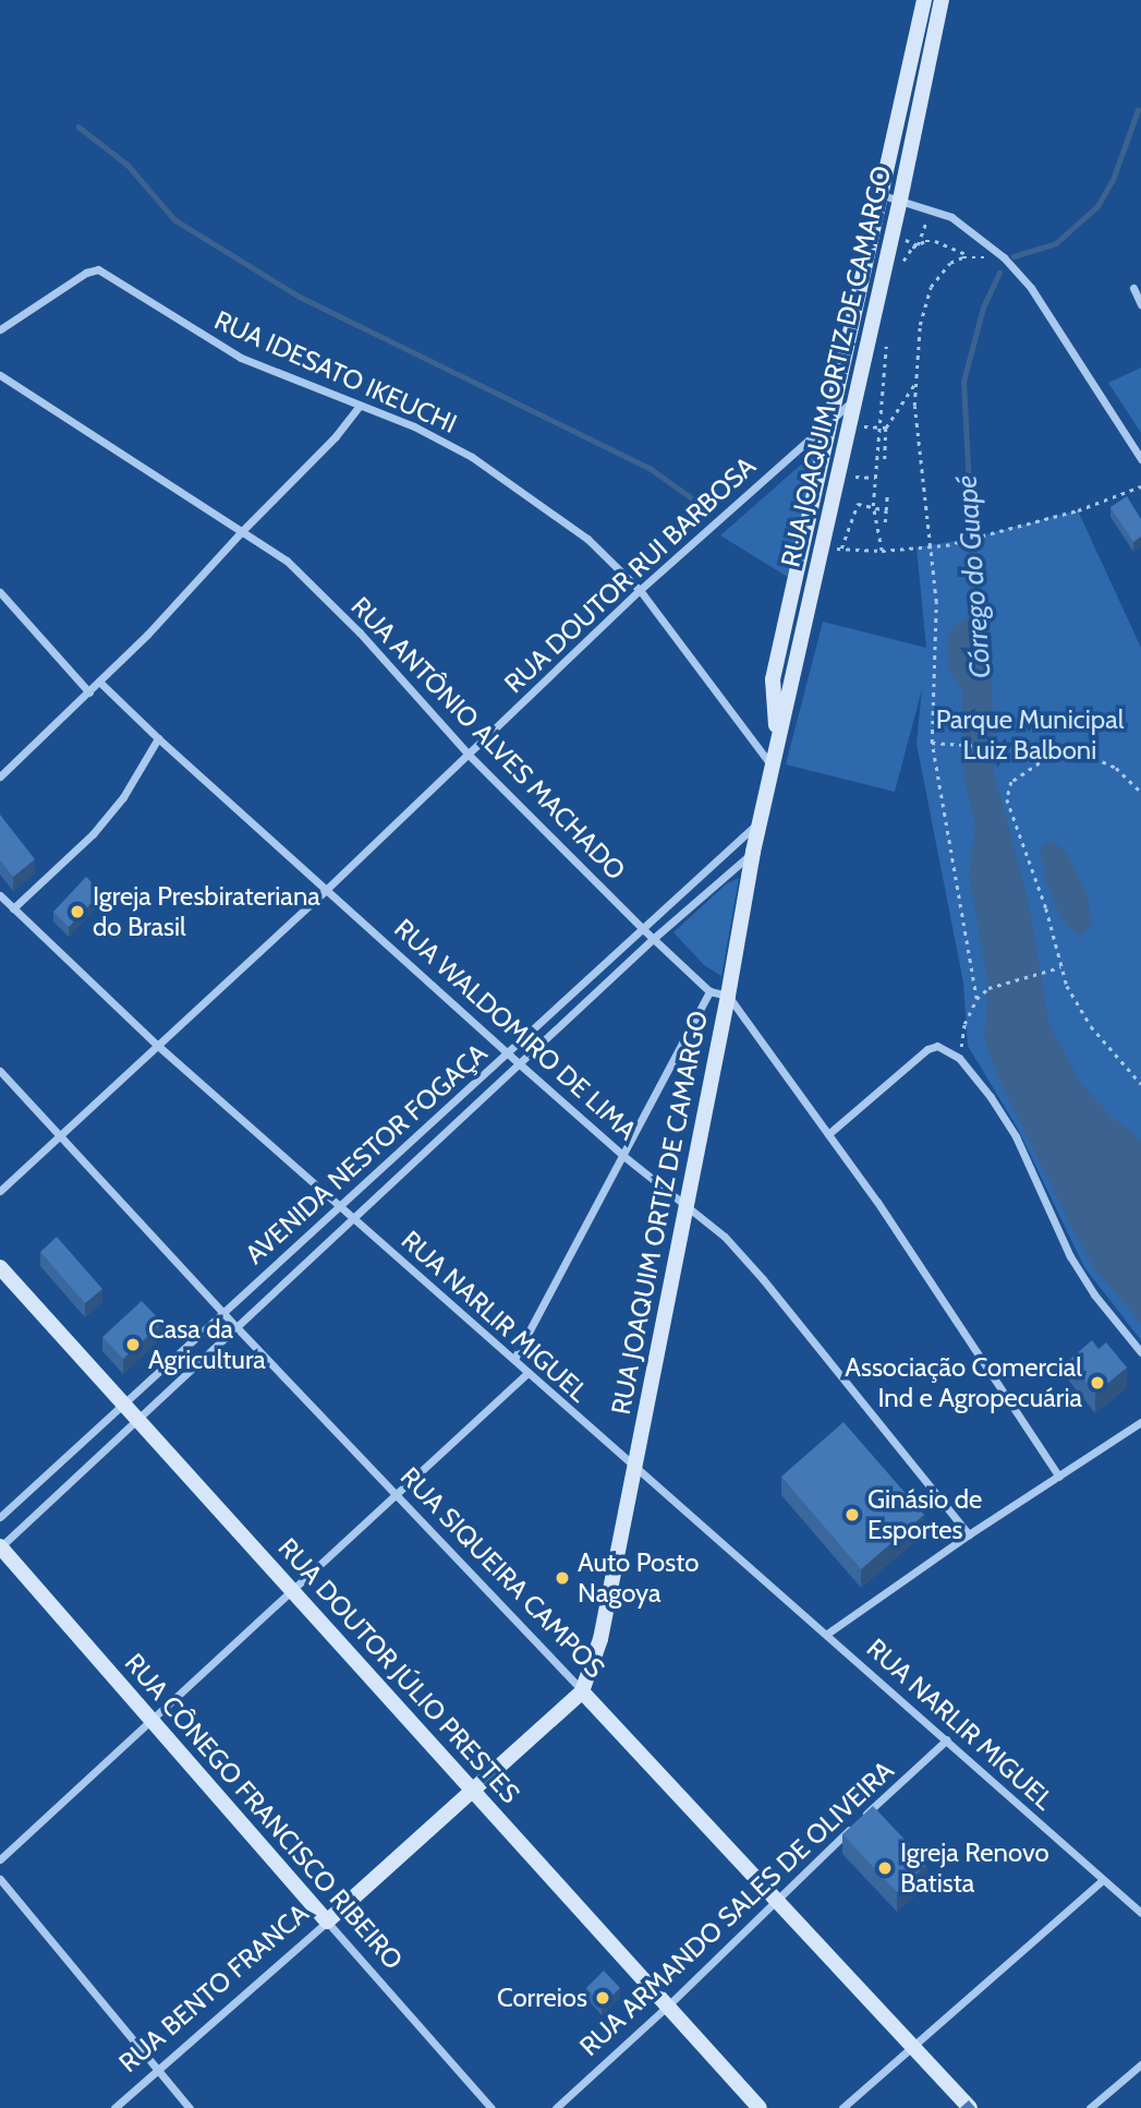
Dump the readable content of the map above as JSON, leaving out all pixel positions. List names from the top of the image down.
{
  "streets": {
    "main road": [
      "RUA JOAQUIM ORTIZ DE CAMARGO",
      "RUA SIQUEIRA CAMPOS",
      "RUA DOUTOR JÚLIO PRESTES",
      "RUA CÔNEGO FRANCISCO RIBEIRO",
      "RUA BENTO FRANCA"
    ],
    "street": [
      "RUA IDESATO IKEUCHI",
      "RUA DOUTOR RUI BARBOSA",
      "RUA ANTÔNIO ALVES MACHADO",
      "RUA WALDOMIRO DE LIMA",
      "AVENIDA NESTOR FOGAÇA",
      "RUA NARLIR MIGUEL",
      "RUA ARMANDO SALES DE OLIVEIRA"
    ]
  },
  "crossings": [
    ["RUA JOAQUIM ORTIZ DE CAMARGO", "RUA IDESATO IKEUCHI"],
    ["RUA JOAQUIM ORTIZ DE CAMARGO", "RUA DOUTOR RUI BARBOSA"],
    ["RUA JOAQUIM ORTIZ DE CAMARGO", "RUA ANTÔNIO ALVES MACHADO"],
    ["RUA JOAQUIM ORTIZ DE CAMARGO", "RUA WALDOMIRO DE LIMA"],
    ["RUA JOAQUIM ORTIZ DE CAMARGO", "AVENIDA NESTOR FOGAÇA"],
    ["RUA JOAQUIM ORTIZ DE CAMARGO", "RUA NARLIR MIGUEL"],
    ["RUA JOAQUIM ORTIZ DE CAMARGO", "RUA SIQUEIRA CAMPOS"],
    ["RUA JOAQUIM ORTIZ DE CAMARGO", "RUA BENTO FRANCA"],
    ["RUA IDESATO IKEUCHI", "RUA DOUTOR RUI BARBOSA"],
    ["RUA DOUTOR RUI BARBOSA", "RUA ANTÔNIO ALVES MACHADO"],
    ["RUA DOUTOR RUI BARBOSA", "RUA WALDOMIRO DE LIMA"],
    ["RUA DOUTOR RUI BARBOSA", "RUA NARLIR MIGUEL"],
    ["RUA DOUTOR RUI BARBOSA", "RUA SIQUEIRA CAMPOS"],
    ["RUA ANTÔNIO ALVES MACHADO", "AVENIDA NESTOR FOGAÇA"],
    ["RUA WALDOMIRO DE LIMA", "AVENIDA NESTOR FOGAÇA"],
    ["AVENIDA NESTOR FOGAÇA", "RUA NARLIR MIGUEL"],
    ["AVENIDA NESTOR FOGAÇA", "RUA SIQUEIRA CAMPOS"],
    ["AVENIDA NESTOR FOGAÇA", "RUA DOUTOR JÚLIO PRESTES"],
    ["AVENIDA NESTOR FOGAÇA", "RUA CÔNEGO FRANCISCO RIBEIRO"],
    ["RUA NARLIR MIGUEL", "RUA ARMANDO SALES DE OLIVEIRA"],
    ["RUA SIQUEIRA CAMPOS", "RUA ARMANDO SALES DE OLIVEIRA"],
    ["RUA SIQUEIRA CAMPOS", "RUA BENTO FRANCA"],
    ["RUA DOUTOR JÚLIO PRESTES", "RUA ARMANDO SALES DE OLIVEIRA"],
    ["RUA DOUTOR JÚLIO PRESTES", "RUA BENTO FRANCA"],
    ["RUA CÔNEGO FRANCISCO RIBEIRO", "RUA BENTO FRANCA"]
  ],
  "water": ["Córrego do Guapé"],
  "parks": ["Parque Municipal Luiz Balboni"],
  "places": [
    "Igreja Presbirateriana do Brasil",
    "Casa da Agricultura",
    "Associação Comercial Ind e Agropecuária",
    "Ginásio de Esportes",
    "Auto Posto Nagoya",
    "Igreja Renovo Batista",
    "Correios"
  ]
}
